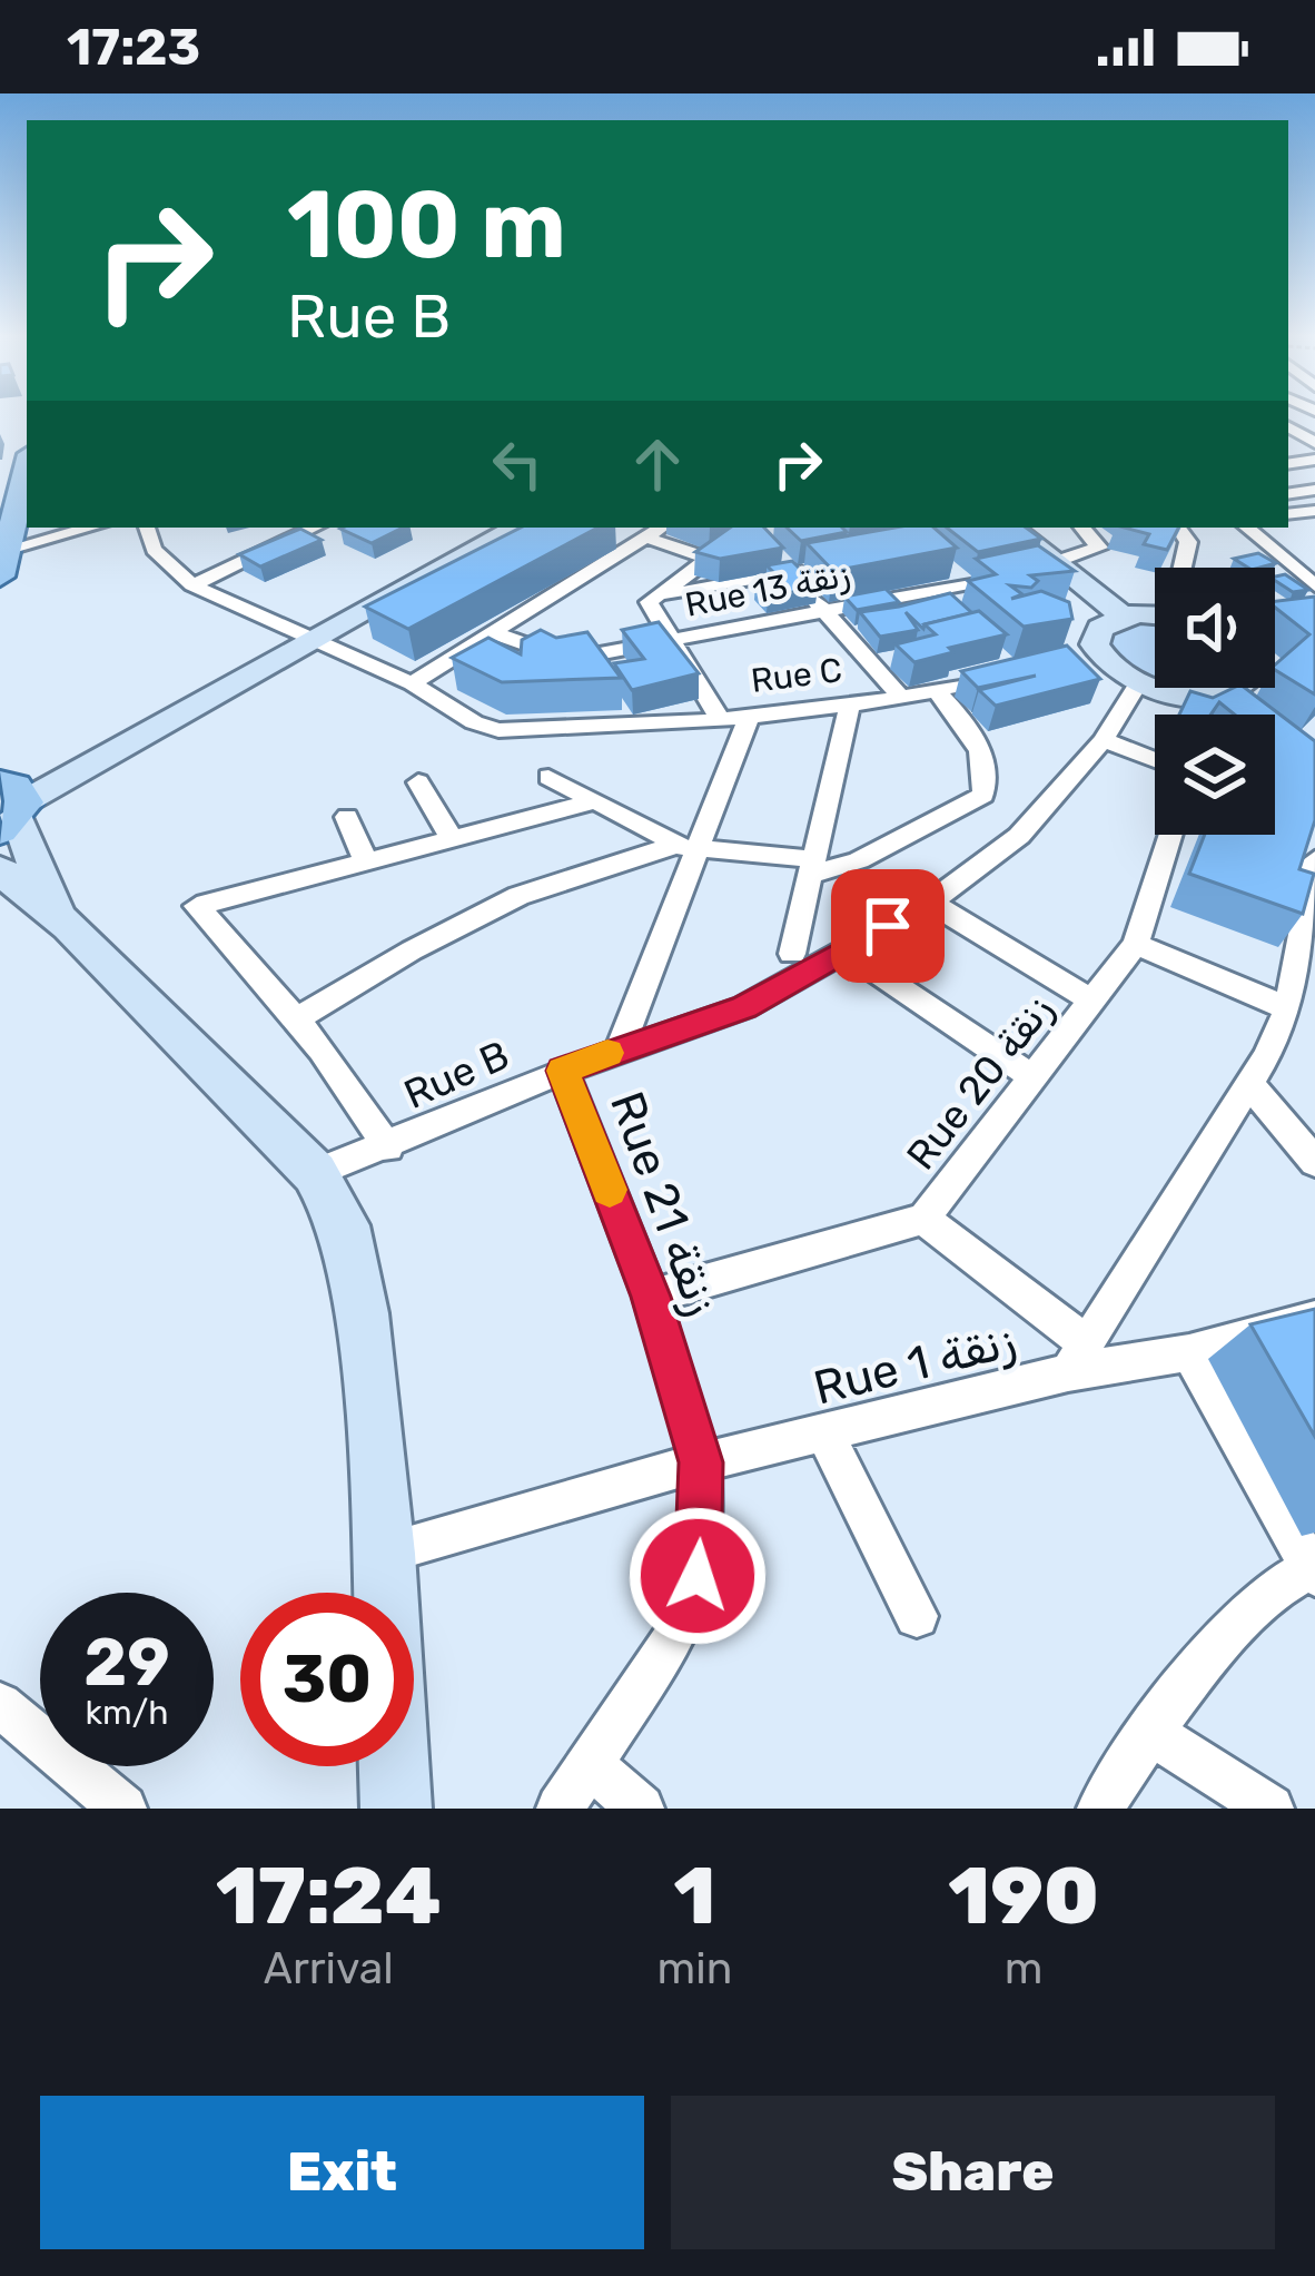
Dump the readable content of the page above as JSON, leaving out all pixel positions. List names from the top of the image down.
{
  "streets": {
    "street": [
      "Rue 13 زنقة",
      "Rue C",
      "Rue B",
      "Rue 20 زنقة",
      "Rue 21 زنقة",
      "Rue 1 زنقة"
    ]
  },
  "crossings": [
    ["Rue B", "Rue 21 زنقة"],
    ["Rue 20 زنقة", "Rue 21 زنقة"],
    ["Rue 21 زنقة", "Rue 1 زنقة"]
  ],
  "page": {
    "status": "17:23",
    "turn": ["100 m", "Rue B"],
    "speed": "29 km/h",
    "limit": "30",
    "eta": [
      "17:24",
      "Arrival",
      "1",
      "min",
      "190",
      "m"
    ],
    "buttons": ["Exit", "Share"]
  }
}
